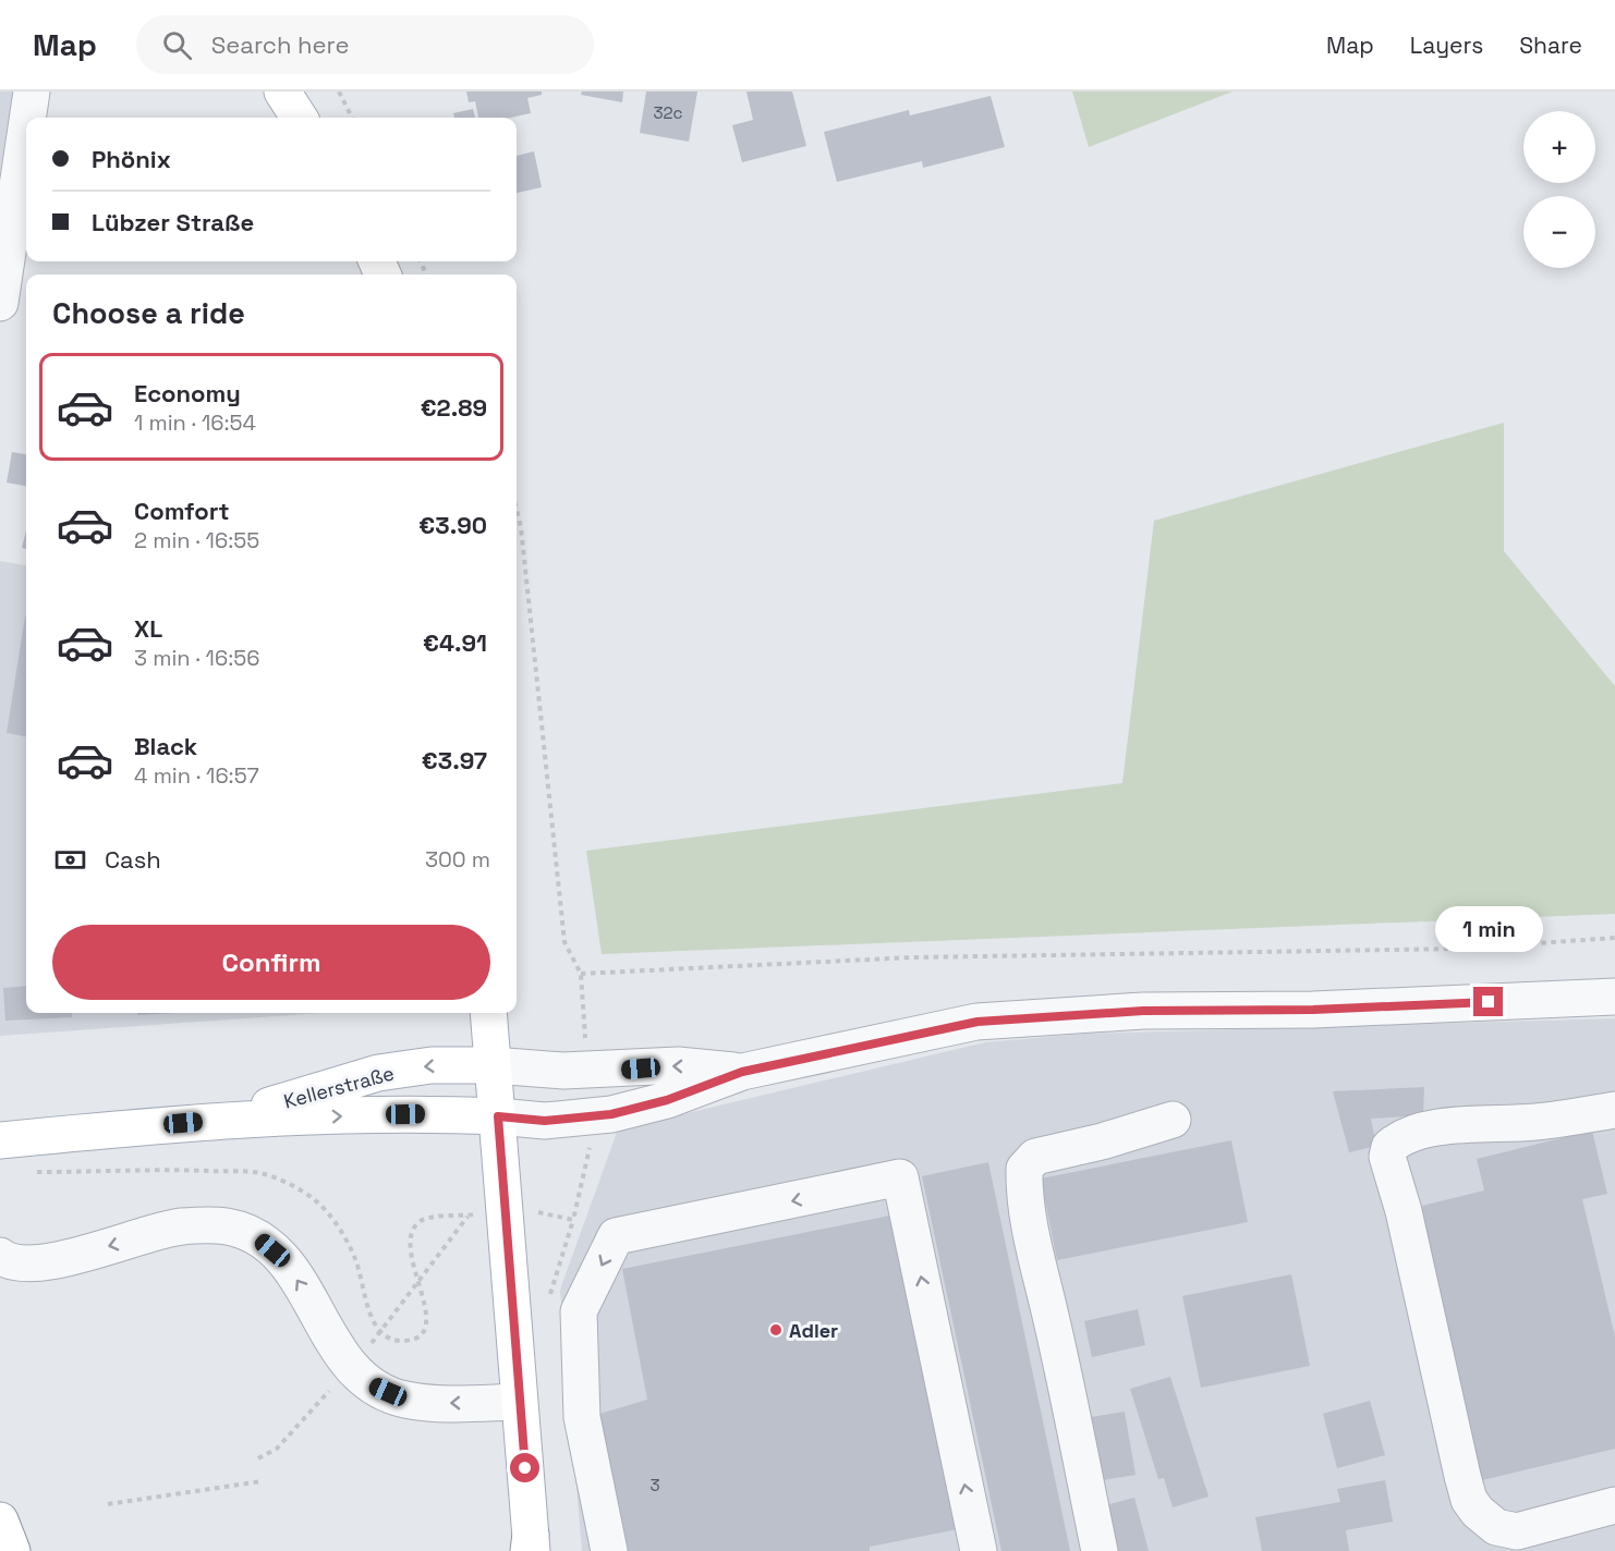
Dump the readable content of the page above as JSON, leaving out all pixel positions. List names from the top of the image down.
{
  "streets": {
    "main road": ["Kellerstraße"]
  },
  "places": ["Adler"],
  "house_numbers": ["32c", "3"],
  "page": {
    "header": "Map",
    "search": "Search here",
    "nav": ["Map", "Layers", "Share"],
    "map_buttons": ["+", "−"],
    "banner": ["Phönix", "Lübzer Straße"],
    "heading": "Choose a ride",
    "list": [
      {
        "name": "Economy",
        "note": "1 min · 16:54",
        "value": "€2.89"
      },
      {
        "name": "Comfort",
        "note": "2 min · 16:55",
        "value": "€3.90"
      },
      {
        "name": "XL",
        "note": "3 min · 16:56",
        "value": "€4.91"
      },
      {
        "name": "Black",
        "note": "4 min · 16:57",
        "value": "€3.97"
      }
    ],
    "pay": ["Cash", "300 m"],
    "bubble": "1 min",
    "buttons": "Confirm"
  }
}
